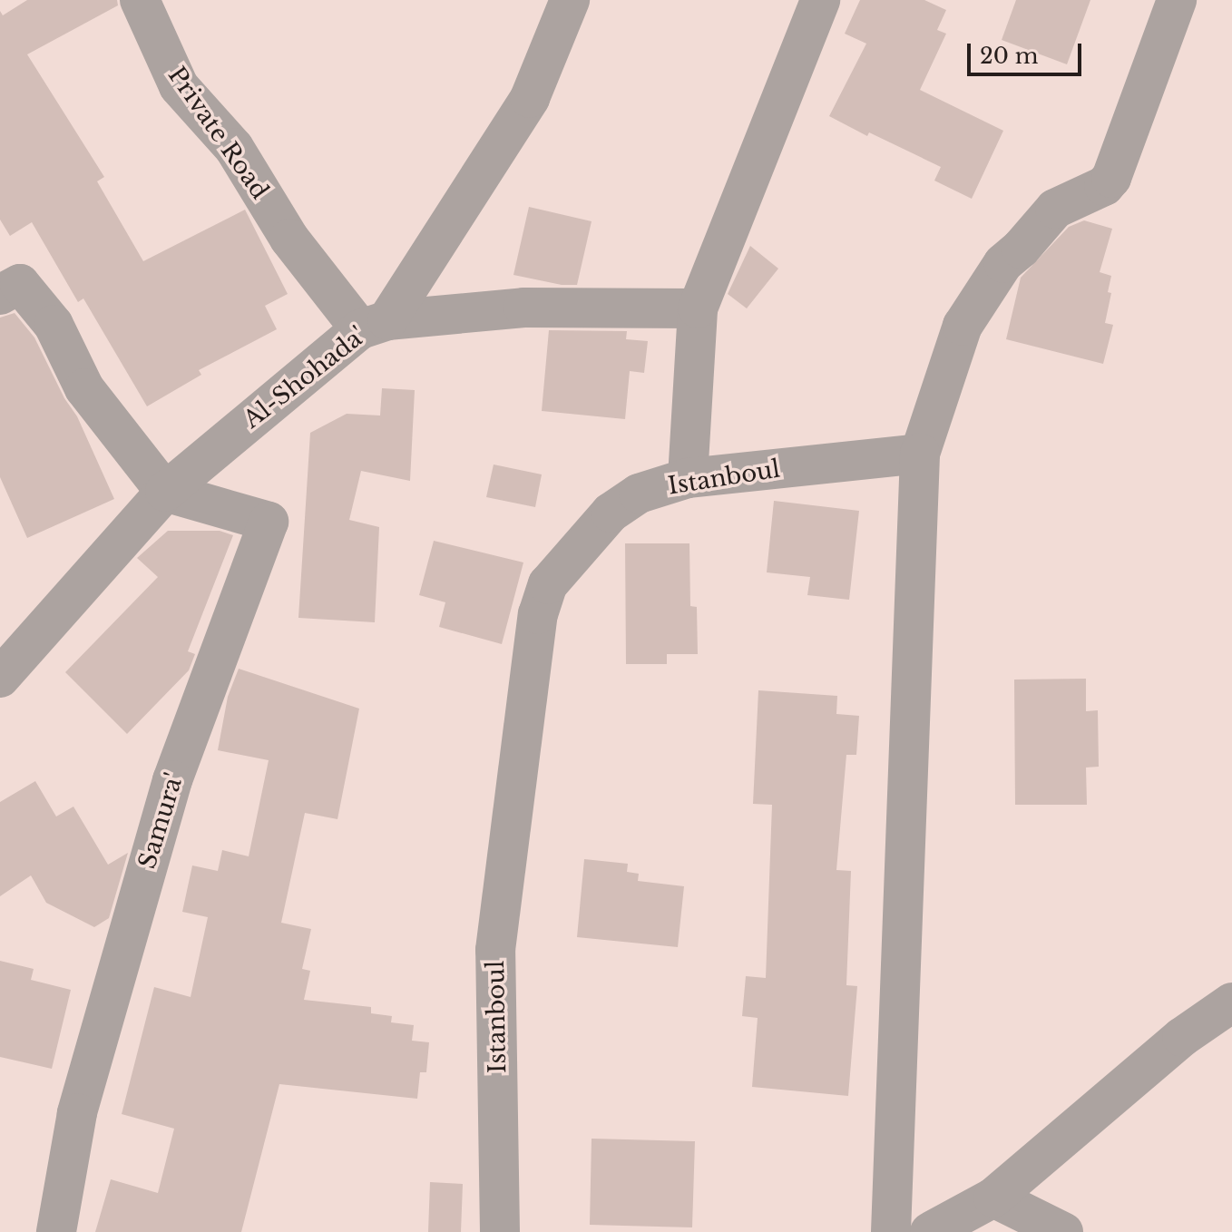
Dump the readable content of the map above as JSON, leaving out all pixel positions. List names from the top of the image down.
{
  "streets": {
    "street": [
      "Private Road",
      "Al-Shohada'",
      "Istanboul",
      "Samura'"
    ]
  },
  "crossings": [
    ["Private Road", "Al-Shohada'"],
    ["Al-Shohada'", "Samura'"]
  ],
  "scale_bar": "20 m"
}
